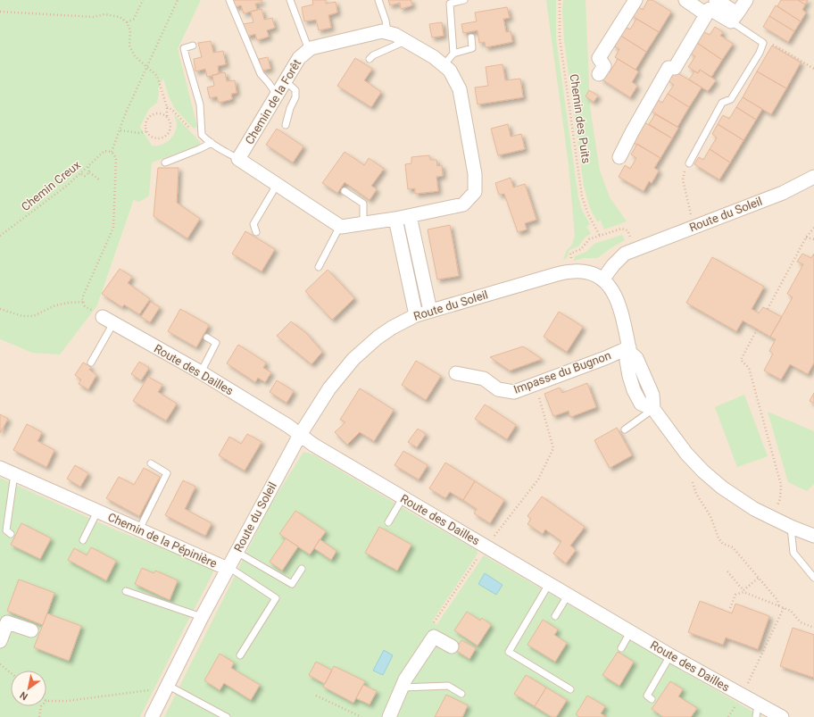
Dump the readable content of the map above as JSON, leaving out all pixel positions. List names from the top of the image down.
{
  "streets": {
    "street": [
      "Chemin de la Forêt",
      "Route du Soleil",
      "Route des Dailles",
      "Impasse du Bugnon",
      "Chemin de la Pépinière"
    ],
    "path": ["Chemin des Puits", "Chemin Creux"]
  },
  "crossings": [
    ["Route du Soleil", "Route des Dailles"],
    ["Route du Soleil", "Chemin de la Pépinière"]
  ],
  "north": "bottom left"
}
